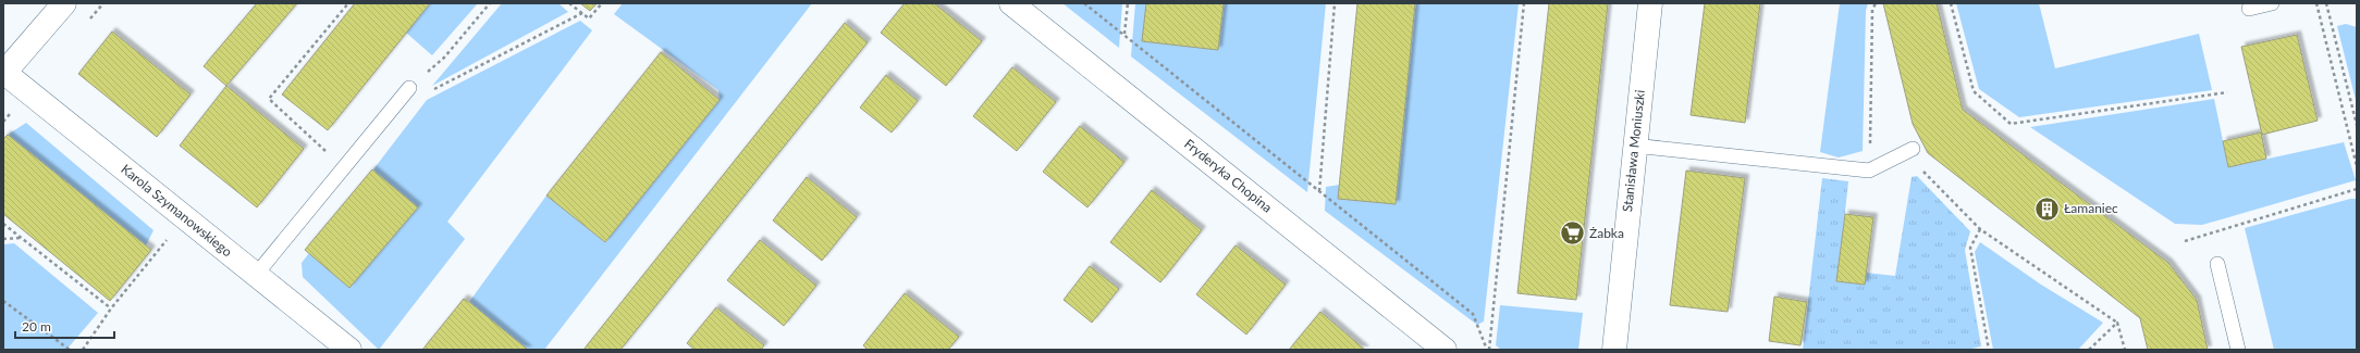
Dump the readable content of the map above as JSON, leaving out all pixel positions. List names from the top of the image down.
{
  "streets": {
    "street": ["Stanisława Moniuszki", "Fryderyka Chopina", "Karola Szymanowskiego"]
  },
  "places": {
    "building": ["Łamaniec"],
    "supermarket": ["Żabka"]
  },
  "scale_bar": "20 m"
}
